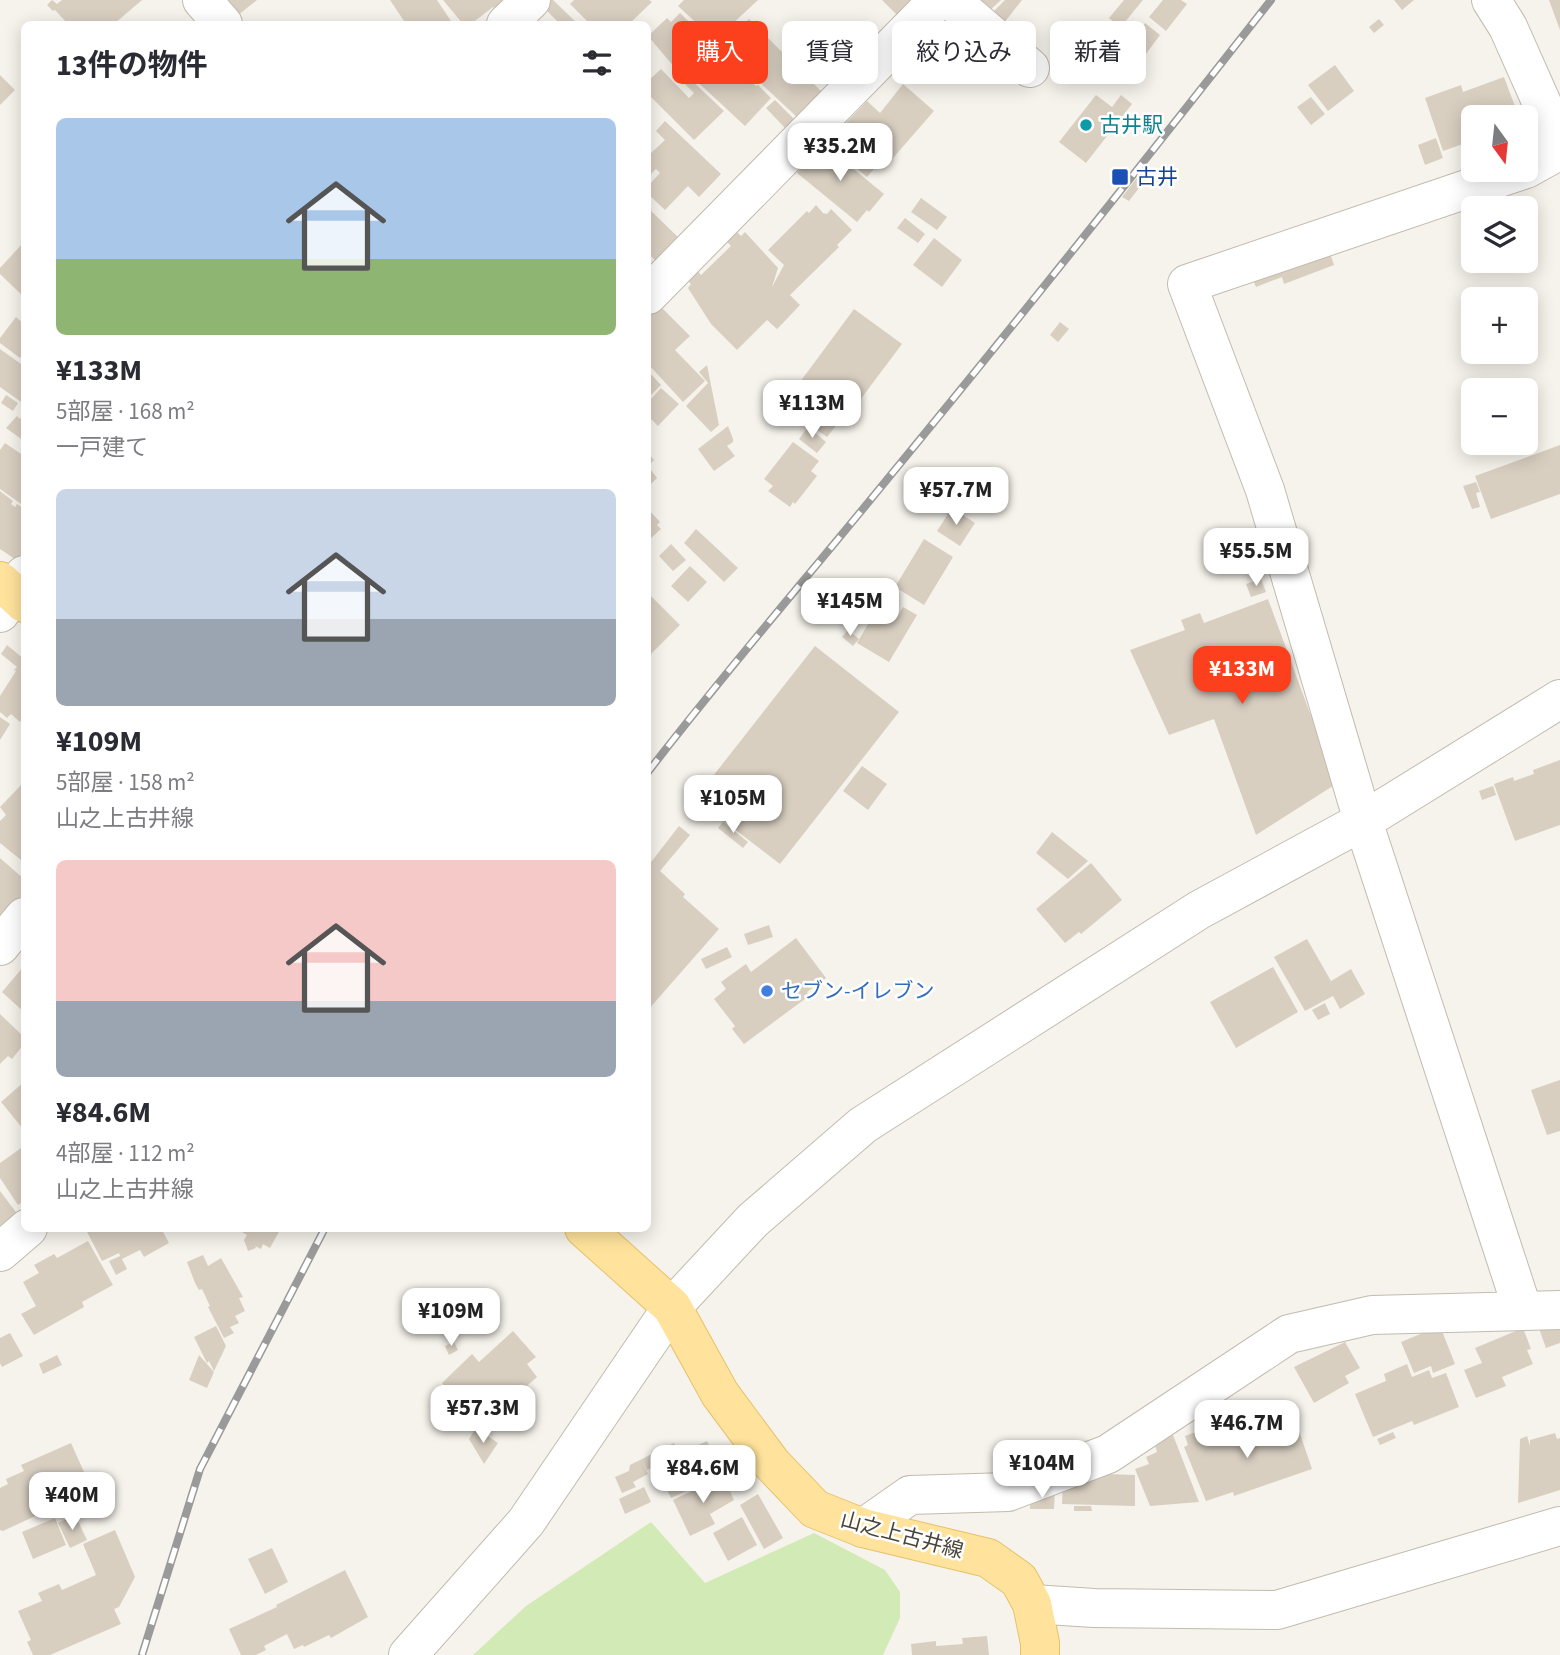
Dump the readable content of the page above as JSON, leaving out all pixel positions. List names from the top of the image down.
{
  "streets": {
    "main road": ["山之上古井線"]
  },
  "places": {
    "other": ["古井駅", "セブン-イレブン"],
    "transit": ["古井"]
  },
  "north": "bottom",
  "page": {
    "chip": [
      "購入",
      "賃貸",
      "絞り込み",
      "新着"
    ],
    "heading": "13件の物件",
    "map_buttons": ["+", "−"],
    "list": [
      {
        "name": "¥133M",
        "note": "5部屋 · 168 m² · 一戸建て"
      },
      {
        "name": "¥109M",
        "note": "5部屋 · 158 m² · 山之上古井線"
      },
      {
        "name": "¥84.6M",
        "note": "4部屋 · 112 m² · 山之上古井線"
      }
    ],
    "price": [
      "¥35.2M",
      "¥113M",
      "¥57.7M",
      "¥55.5M",
      "¥145M",
      "¥133M",
      "¥105M",
      "¥109M",
      "¥57.3M",
      "¥46.7M",
      "¥104M",
      "¥84.6M",
      "¥40M"
    ]
  }
}
